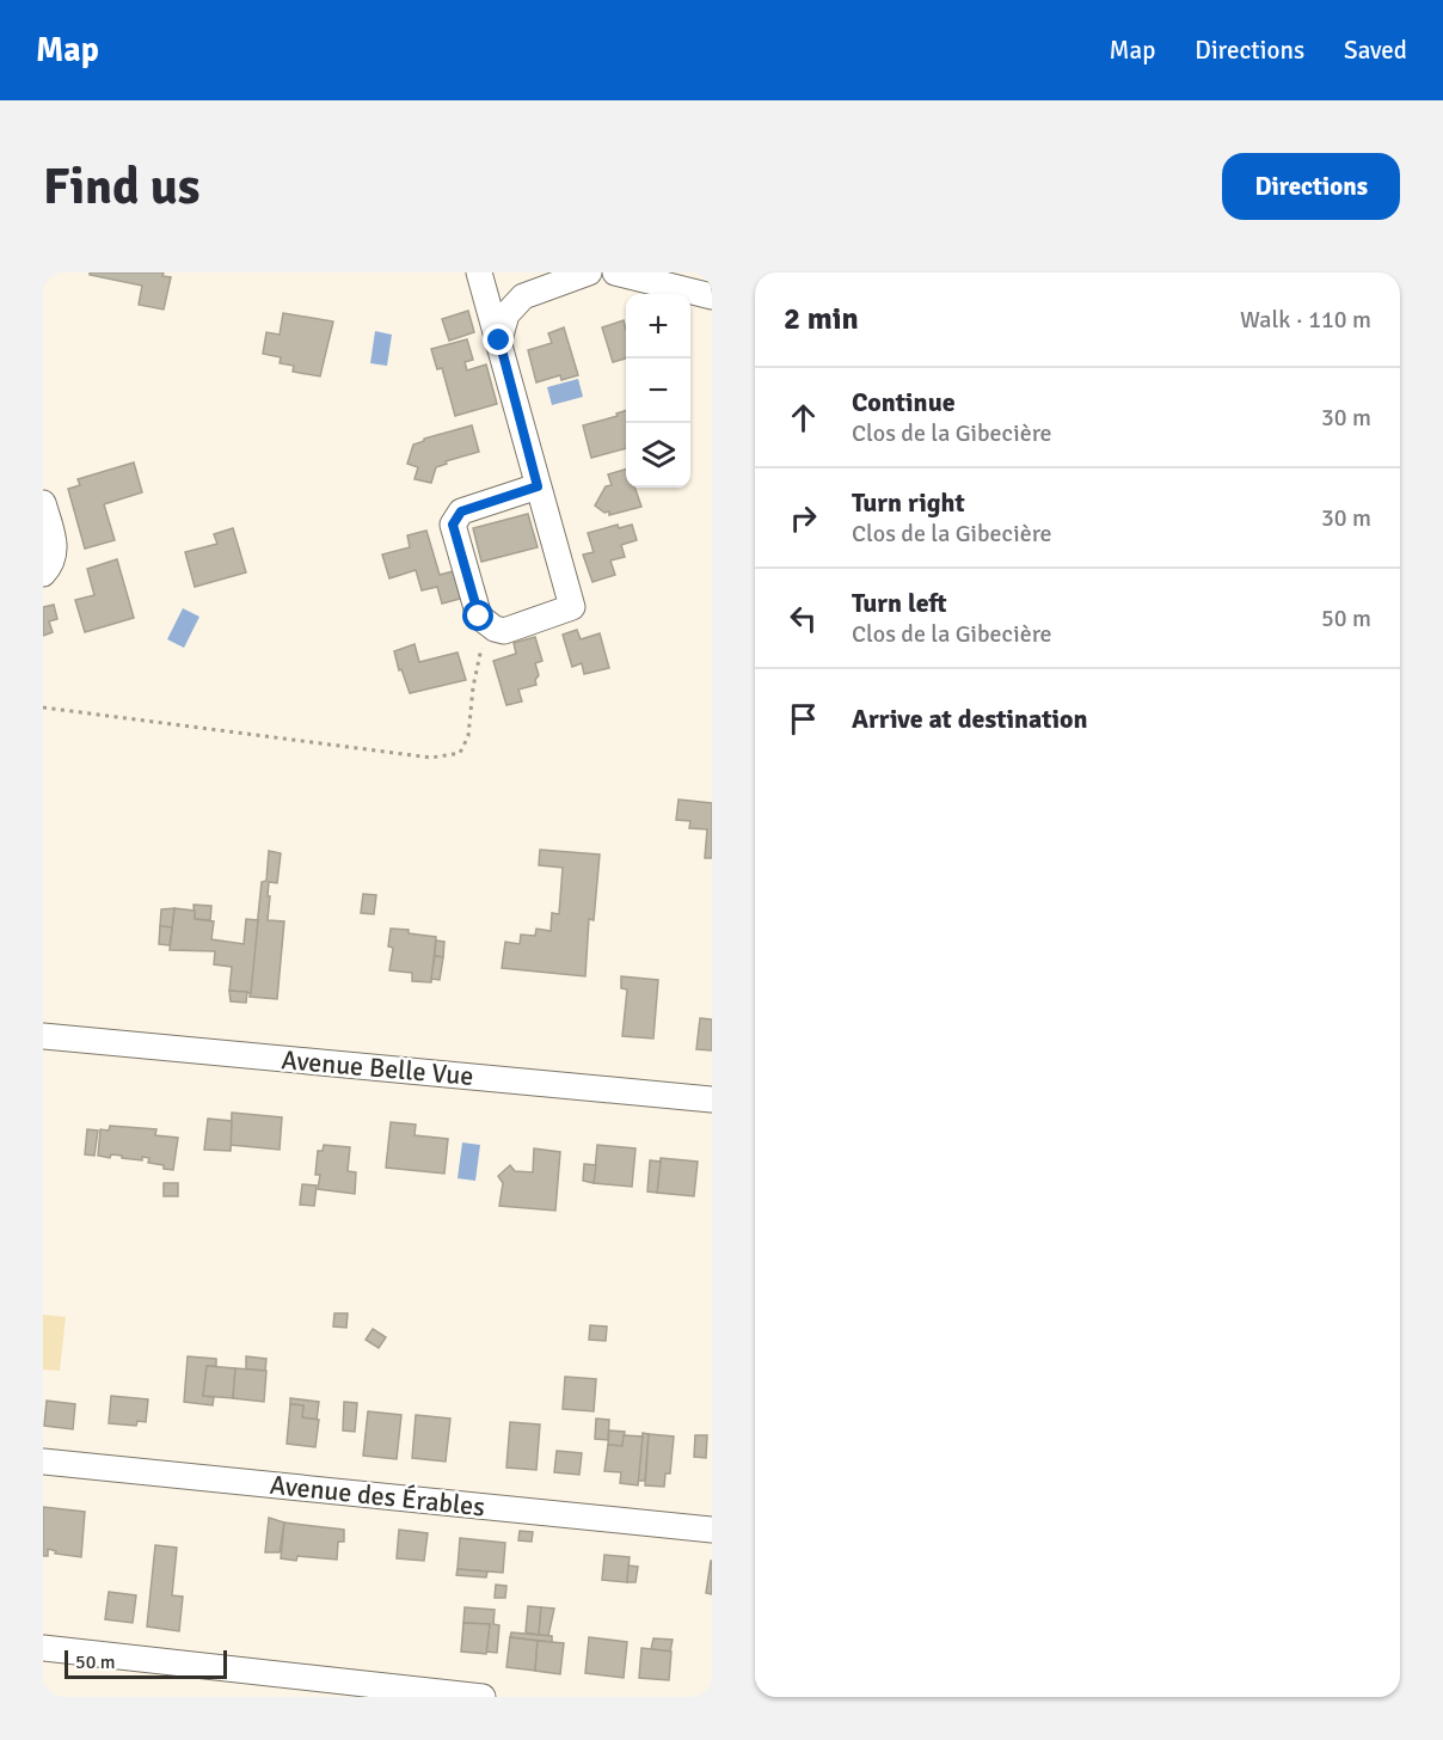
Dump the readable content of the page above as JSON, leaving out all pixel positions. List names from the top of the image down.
{
  "streets": {
    "street": ["Avenue Belle Vue", "Avenue des Érables"]
  },
  "scale_bar": "50 m",
  "page": {
    "header": "Map",
    "nav": ["Map", "Directions", "Saved"],
    "buttons": "Directions",
    "title": "Find us",
    "heading": ["2 min", "Walk · 110 m"],
    "map_buttons": ["+", "−"],
    "list": [
      ["Continue", "Clos de la Gibecière", "30 m"],
      ["Turn right", "Clos de la Gibecière", "30 m"],
      ["Turn left", "Clos de la Gibecière", "50 m"],
      "Arrive at destination"
    ],
    "scale": "50 m"
  }
}
